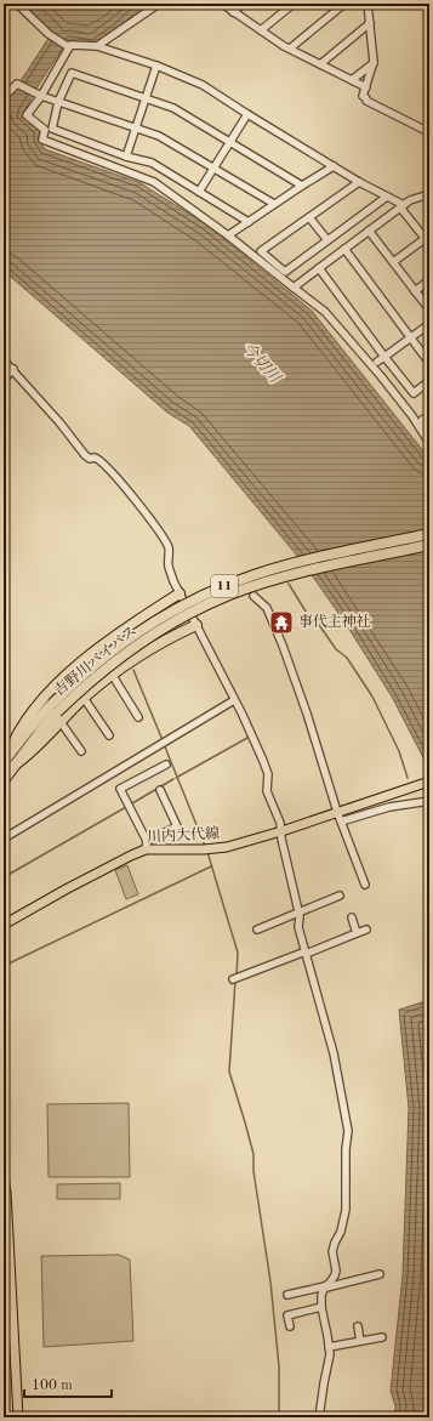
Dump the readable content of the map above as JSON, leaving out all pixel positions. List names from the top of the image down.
{
  "streets": {
    "highway": ["11", "吉野川バイパス"],
    "main road": ["川内大代線"]
  },
  "crossings": [
    ["11", "吉野川バイパス"]
  ],
  "water": ["今切川"],
  "places": {
    "temple": ["事代主神社"]
  },
  "scale_bar": "100 m"
}
